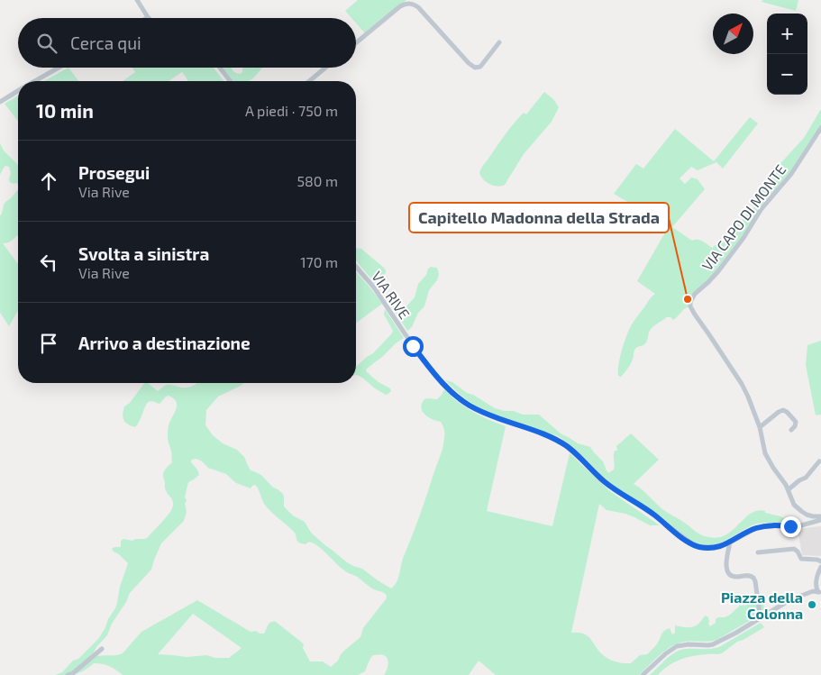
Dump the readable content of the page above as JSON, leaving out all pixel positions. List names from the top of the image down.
{
  "streets": {
    "street": ["VIA CAPO DI MONTE", "VIA RIVE"]
  },
  "crossings": [
    ["VIA CAPO DI MONTE", "VIA RIVE"]
  ],
  "places": ["Capitello Madonna della Strada", "Piazza della Colonna"],
  "north": "top right",
  "page": {
    "map_buttons": ["+", "−"],
    "search": "Cerca qui",
    "heading": ["10 min", "A piedi · 750 m"],
    "list": [
      ["Prosegui", "Via Rive", "580 m"],
      ["Svolta a sinistra", "Via Rive", "170 m"],
      "Arrivo a destinazione"
    ]
  }
}
